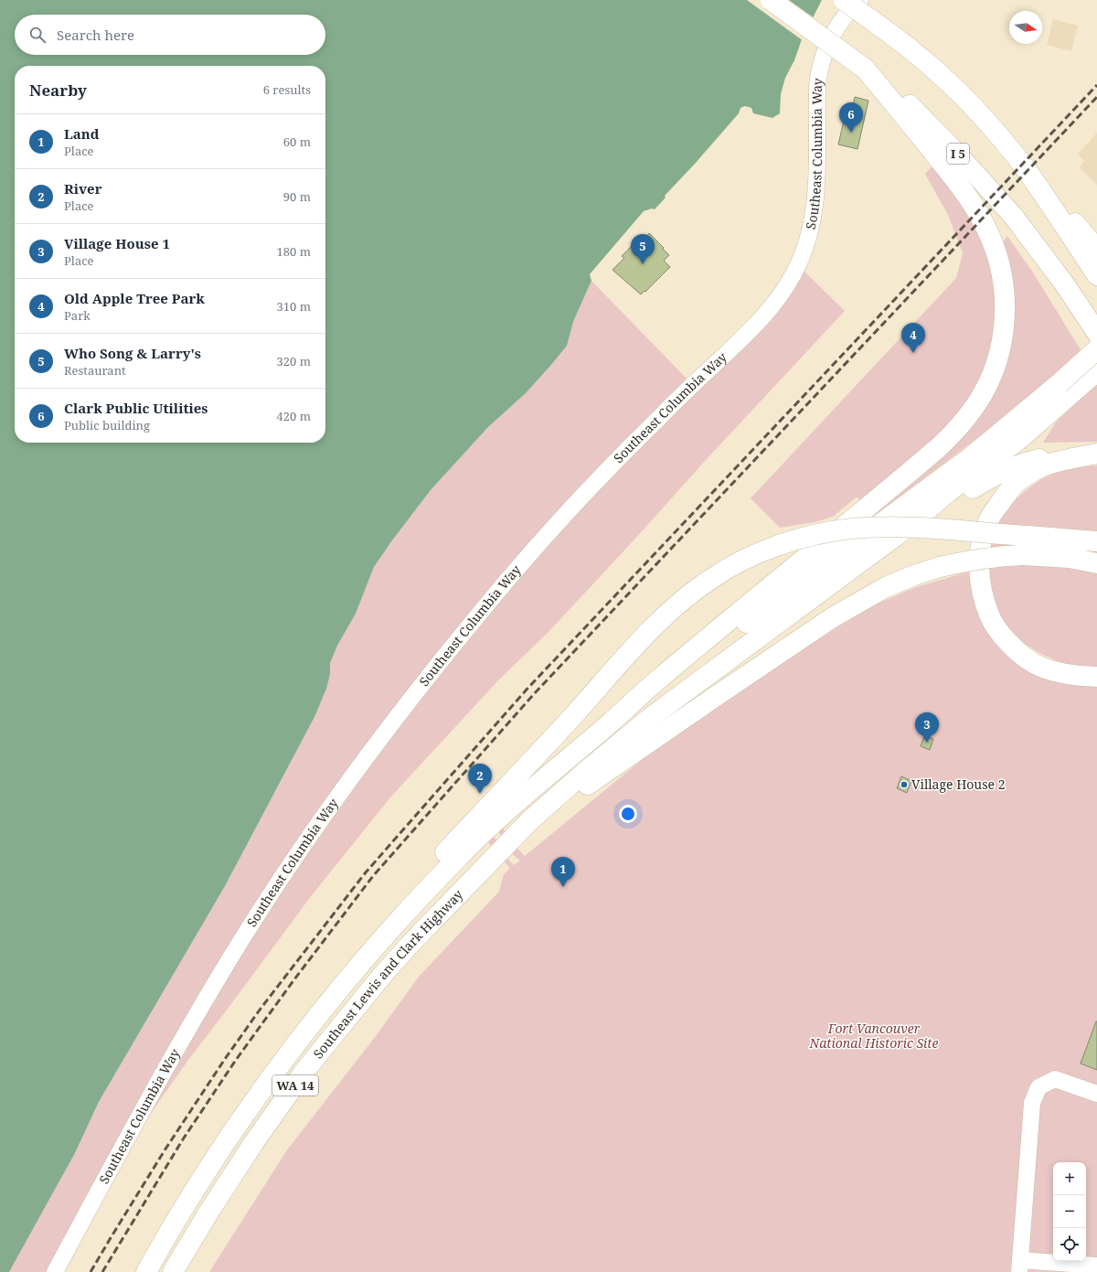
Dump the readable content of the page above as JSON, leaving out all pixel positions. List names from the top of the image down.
{
  "streets": {
    "highway": ["I 5", "Southeast Lewis and Clark Highway", "WA 14"],
    "street": ["Southeast Columbia Way"]
  },
  "parks": ["Fort Vancouver National Historic Site"],
  "places": ["Village House 2"],
  "north": "right",
  "page": {
    "search": "Search here",
    "heading": ["Nearby", "6 results"],
    "pins": [
      "6",
      "5",
      "4",
      "3",
      "2",
      "1"
    ],
    "list": [
      {
        "mark": "1",
        "name": "Land",
        "note": "Place",
        "value": "60 m"
      },
      {
        "mark": "2",
        "name": "River",
        "note": "Place",
        "value": "90 m"
      },
      {
        "mark": "3",
        "name": "Village House 1",
        "note": "Place",
        "value": "180 m"
      },
      {
        "mark": "4",
        "name": "Old Apple Tree Park",
        "note": "Park",
        "value": "310 m"
      },
      {
        "mark": "5",
        "name": "Who Song & Larry's",
        "note": "Restaurant",
        "value": "320 m"
      },
      {
        "mark": "6",
        "name": "Clark Public Utilities",
        "note": "Public building",
        "value": "420 m"
      }
    ],
    "map_buttons": ["+", "−"]
  }
}
